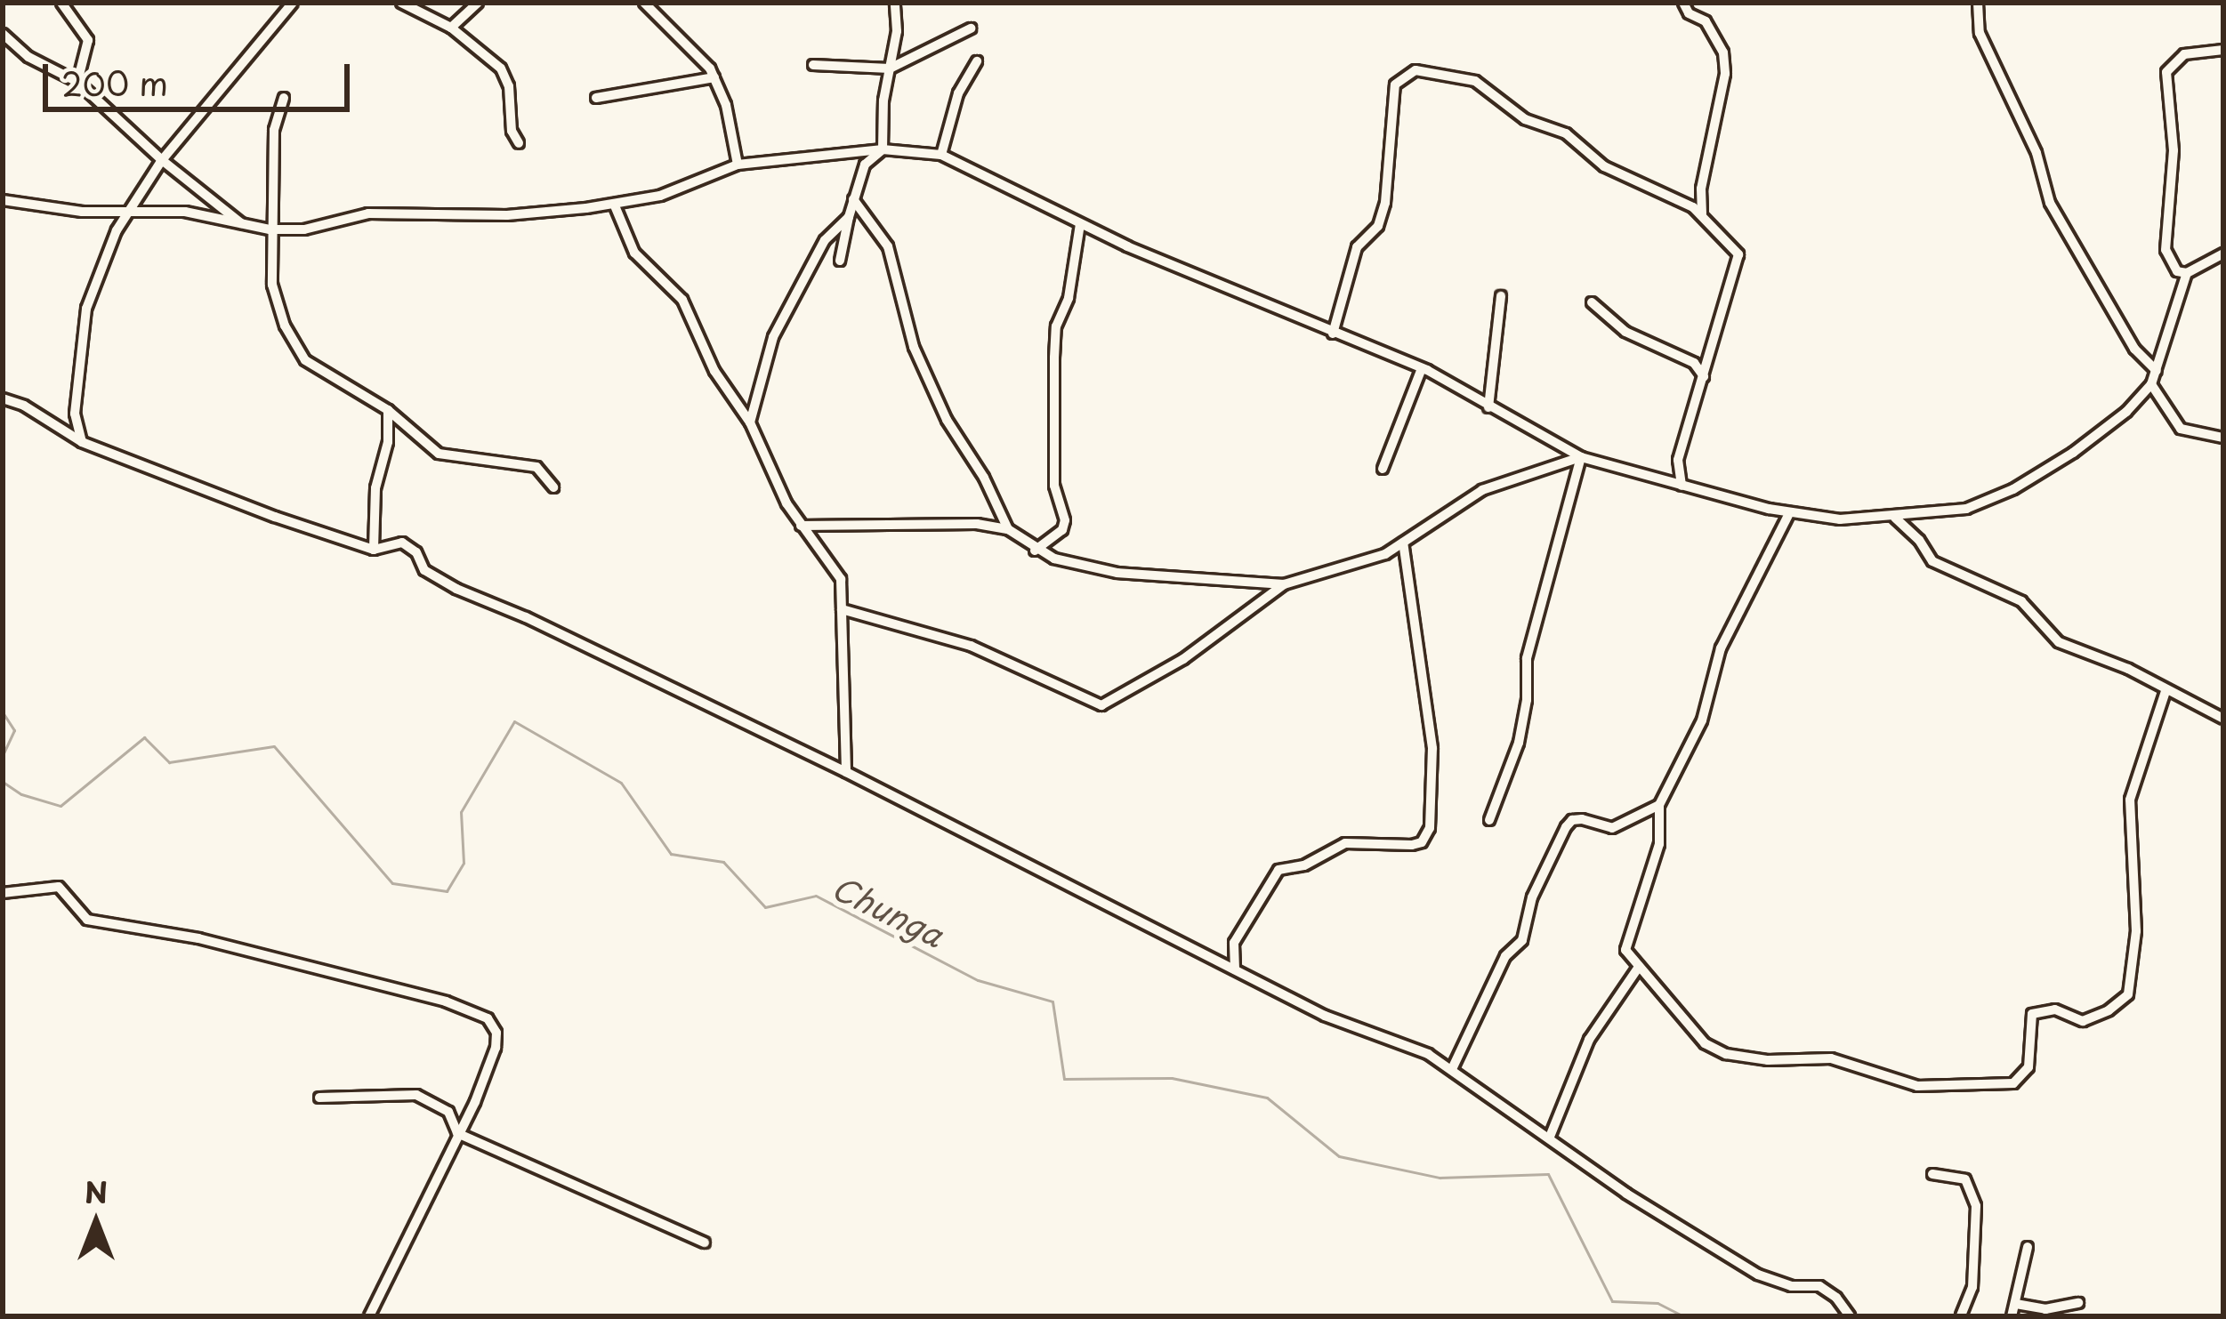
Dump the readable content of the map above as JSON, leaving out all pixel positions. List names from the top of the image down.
{
  "water": ["Chunga"],
  "scale_bar": "200 m",
  "north": "top"
}
